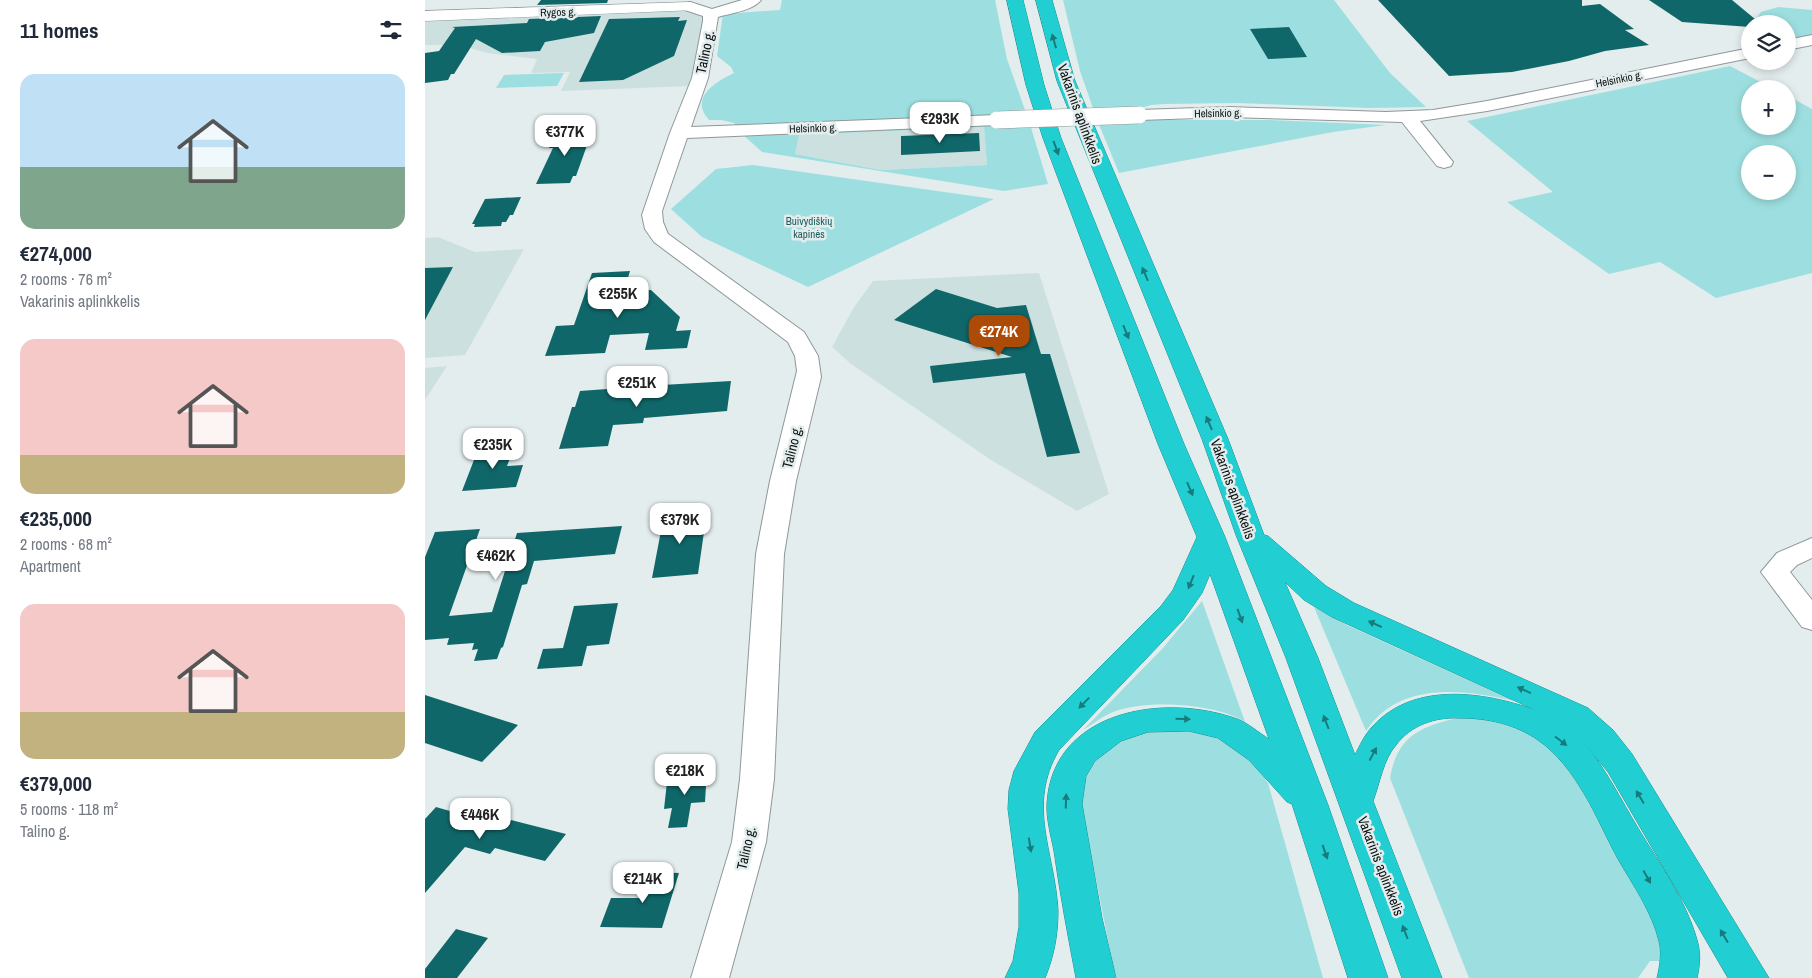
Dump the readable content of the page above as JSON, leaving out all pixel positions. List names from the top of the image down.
{
  "streets": {
    "highway": ["Vakarinis aplinkkelis"],
    "street": ["Rygos g.", "Talino g.", "Helsinkio g."]
  },
  "crossings": [
    ["Rygos g.", "Talino g."],
    ["Talino g.", "Helsinkio g."]
  ],
  "parks": ["Buivydiškių kapinės"],
  "page": {
    "heading": "11 homes",
    "map_buttons": ["+", "−"],
    "list": [
      {
        "name": "€274,000",
        "note": "2 rooms · 76 m² · Vakarinis aplinkkelis"
      },
      {
        "name": "€235,000",
        "note": "2 rooms · 68 m² · Apartment"
      },
      {
        "name": "€379,000",
        "note": "5 rooms · 118 m² · Talino g."
      }
    ],
    "price": [
      "€293K",
      "€377K",
      "€255K",
      "€274K",
      "€251K",
      "€235K",
      "€379K",
      "€462K",
      "€218K",
      "€446K",
      "€214K"
    ]
  }
}
